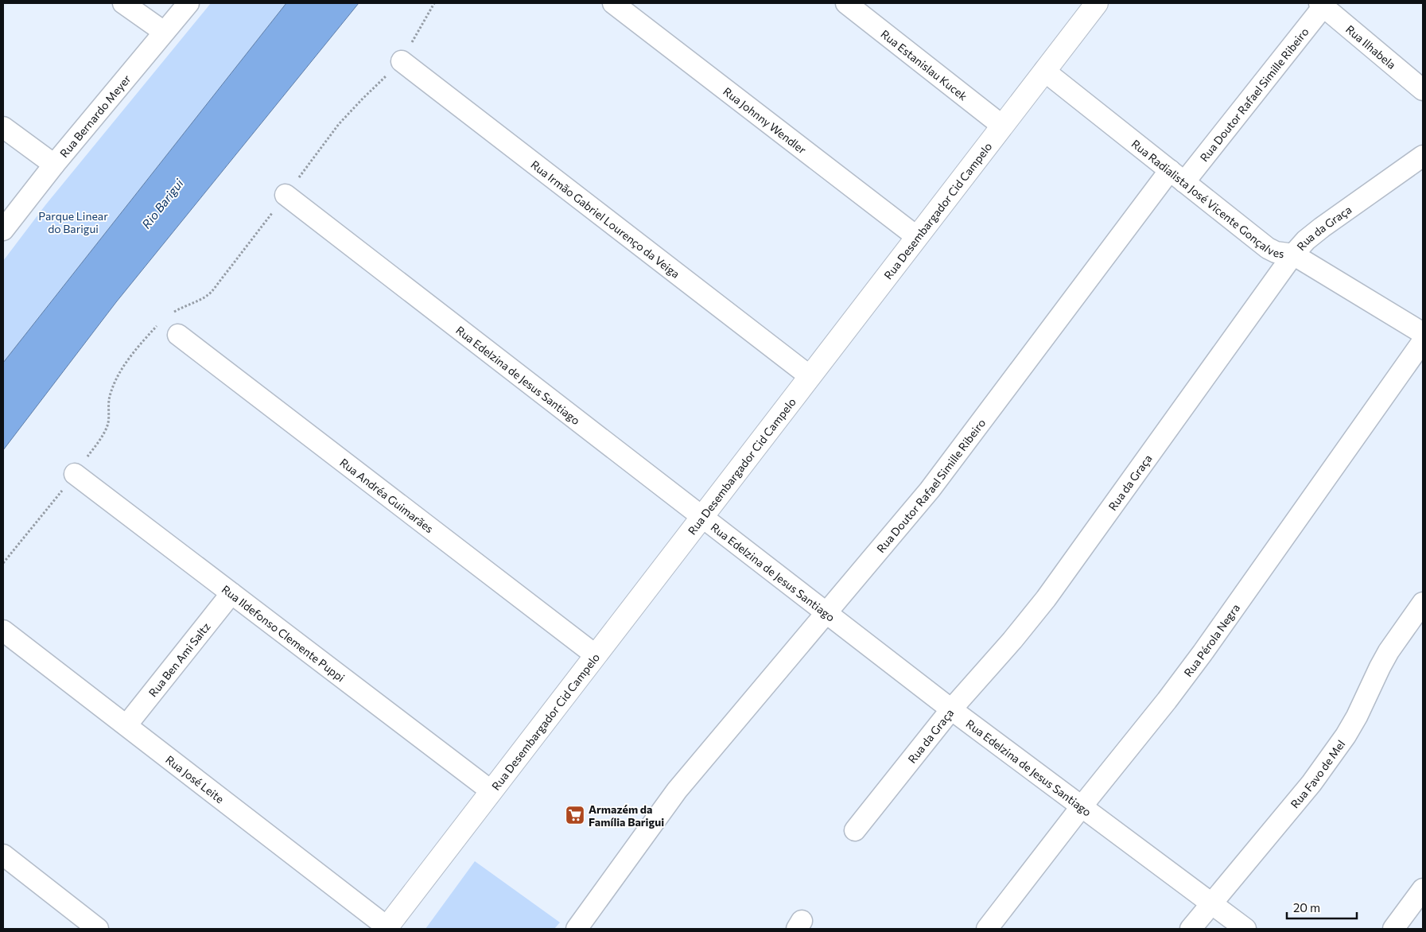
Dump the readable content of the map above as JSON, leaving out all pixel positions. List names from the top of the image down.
{
  "streets": {
    "street": [
      "Rua Ilhabela",
      "Rua Estanislau Kucek",
      "Rua Doutor Rafael Simille Ribeiro",
      "Rua Bernardo Meyer",
      "Rua Johnny Wendler",
      "Rua Radialista José Vicente Gonçalves",
      "Rua Desembargador Cid Campelo",
      "Rua Irmão Gabriel Lourenço da Veiga",
      "Rua da Graça",
      "Rua Edelzina de Jesus Santiago",
      "Rua Andréa Guimarães",
      "Rua Ildefonso Clemente Puppi",
      "Rua Pérola Negra",
      "Rua Ben Ami Saltz",
      "Rua Favo de Mel",
      "Rua José Leite"
    ]
  },
  "crossings": [
    ["Rua Ilhabela", "Rua Doutor Rafael Simille Ribeiro"],
    ["Rua Estanislau Kucek", "Rua Desembargador Cid Campelo"],
    ["Rua Doutor Rafael Simille Ribeiro", "Rua Radialista José Vicente Gonçalves"],
    ["Rua Doutor Rafael Simille Ribeiro", "Rua Edelzina de Jesus Santiago"],
    ["Rua Johnny Wendler", "Rua Desembargador Cid Campelo"],
    ["Rua Radialista José Vicente Gonçalves", "Rua Desembargador Cid Campelo"],
    ["Rua Radialista José Vicente Gonçalves", "Rua da Graça"],
    ["Rua Desembargador Cid Campelo", "Rua Irmão Gabriel Lourenço da Veiga"],
    ["Rua Desembargador Cid Campelo", "Rua Edelzina de Jesus Santiago"],
    ["Rua Desembargador Cid Campelo", "Rua Andréa Guimarães"],
    ["Rua Desembargador Cid Campelo", "Rua Ildefonso Clemente Puppi"],
    ["Rua Desembargador Cid Campelo", "Rua José Leite"],
    ["Rua da Graça", "Rua Edelzina de Jesus Santiago"],
    ["Rua Edelzina de Jesus Santiago", "Rua Pérola Negra"],
    ["Rua Edelzina de Jesus Santiago", "Rua Favo de Mel"],
    ["Rua Ildefonso Clemente Puppi", "Rua Ben Ami Saltz"],
    ["Rua Ben Ami Saltz", "Rua José Leite"]
  ],
  "water": ["Rio Barigui"],
  "parks": ["Parque Linear do Barigui"],
  "places": {
    "supermarket": ["Armazém da Família Barigui"]
  },
  "scale_bar": "20 m"
}
